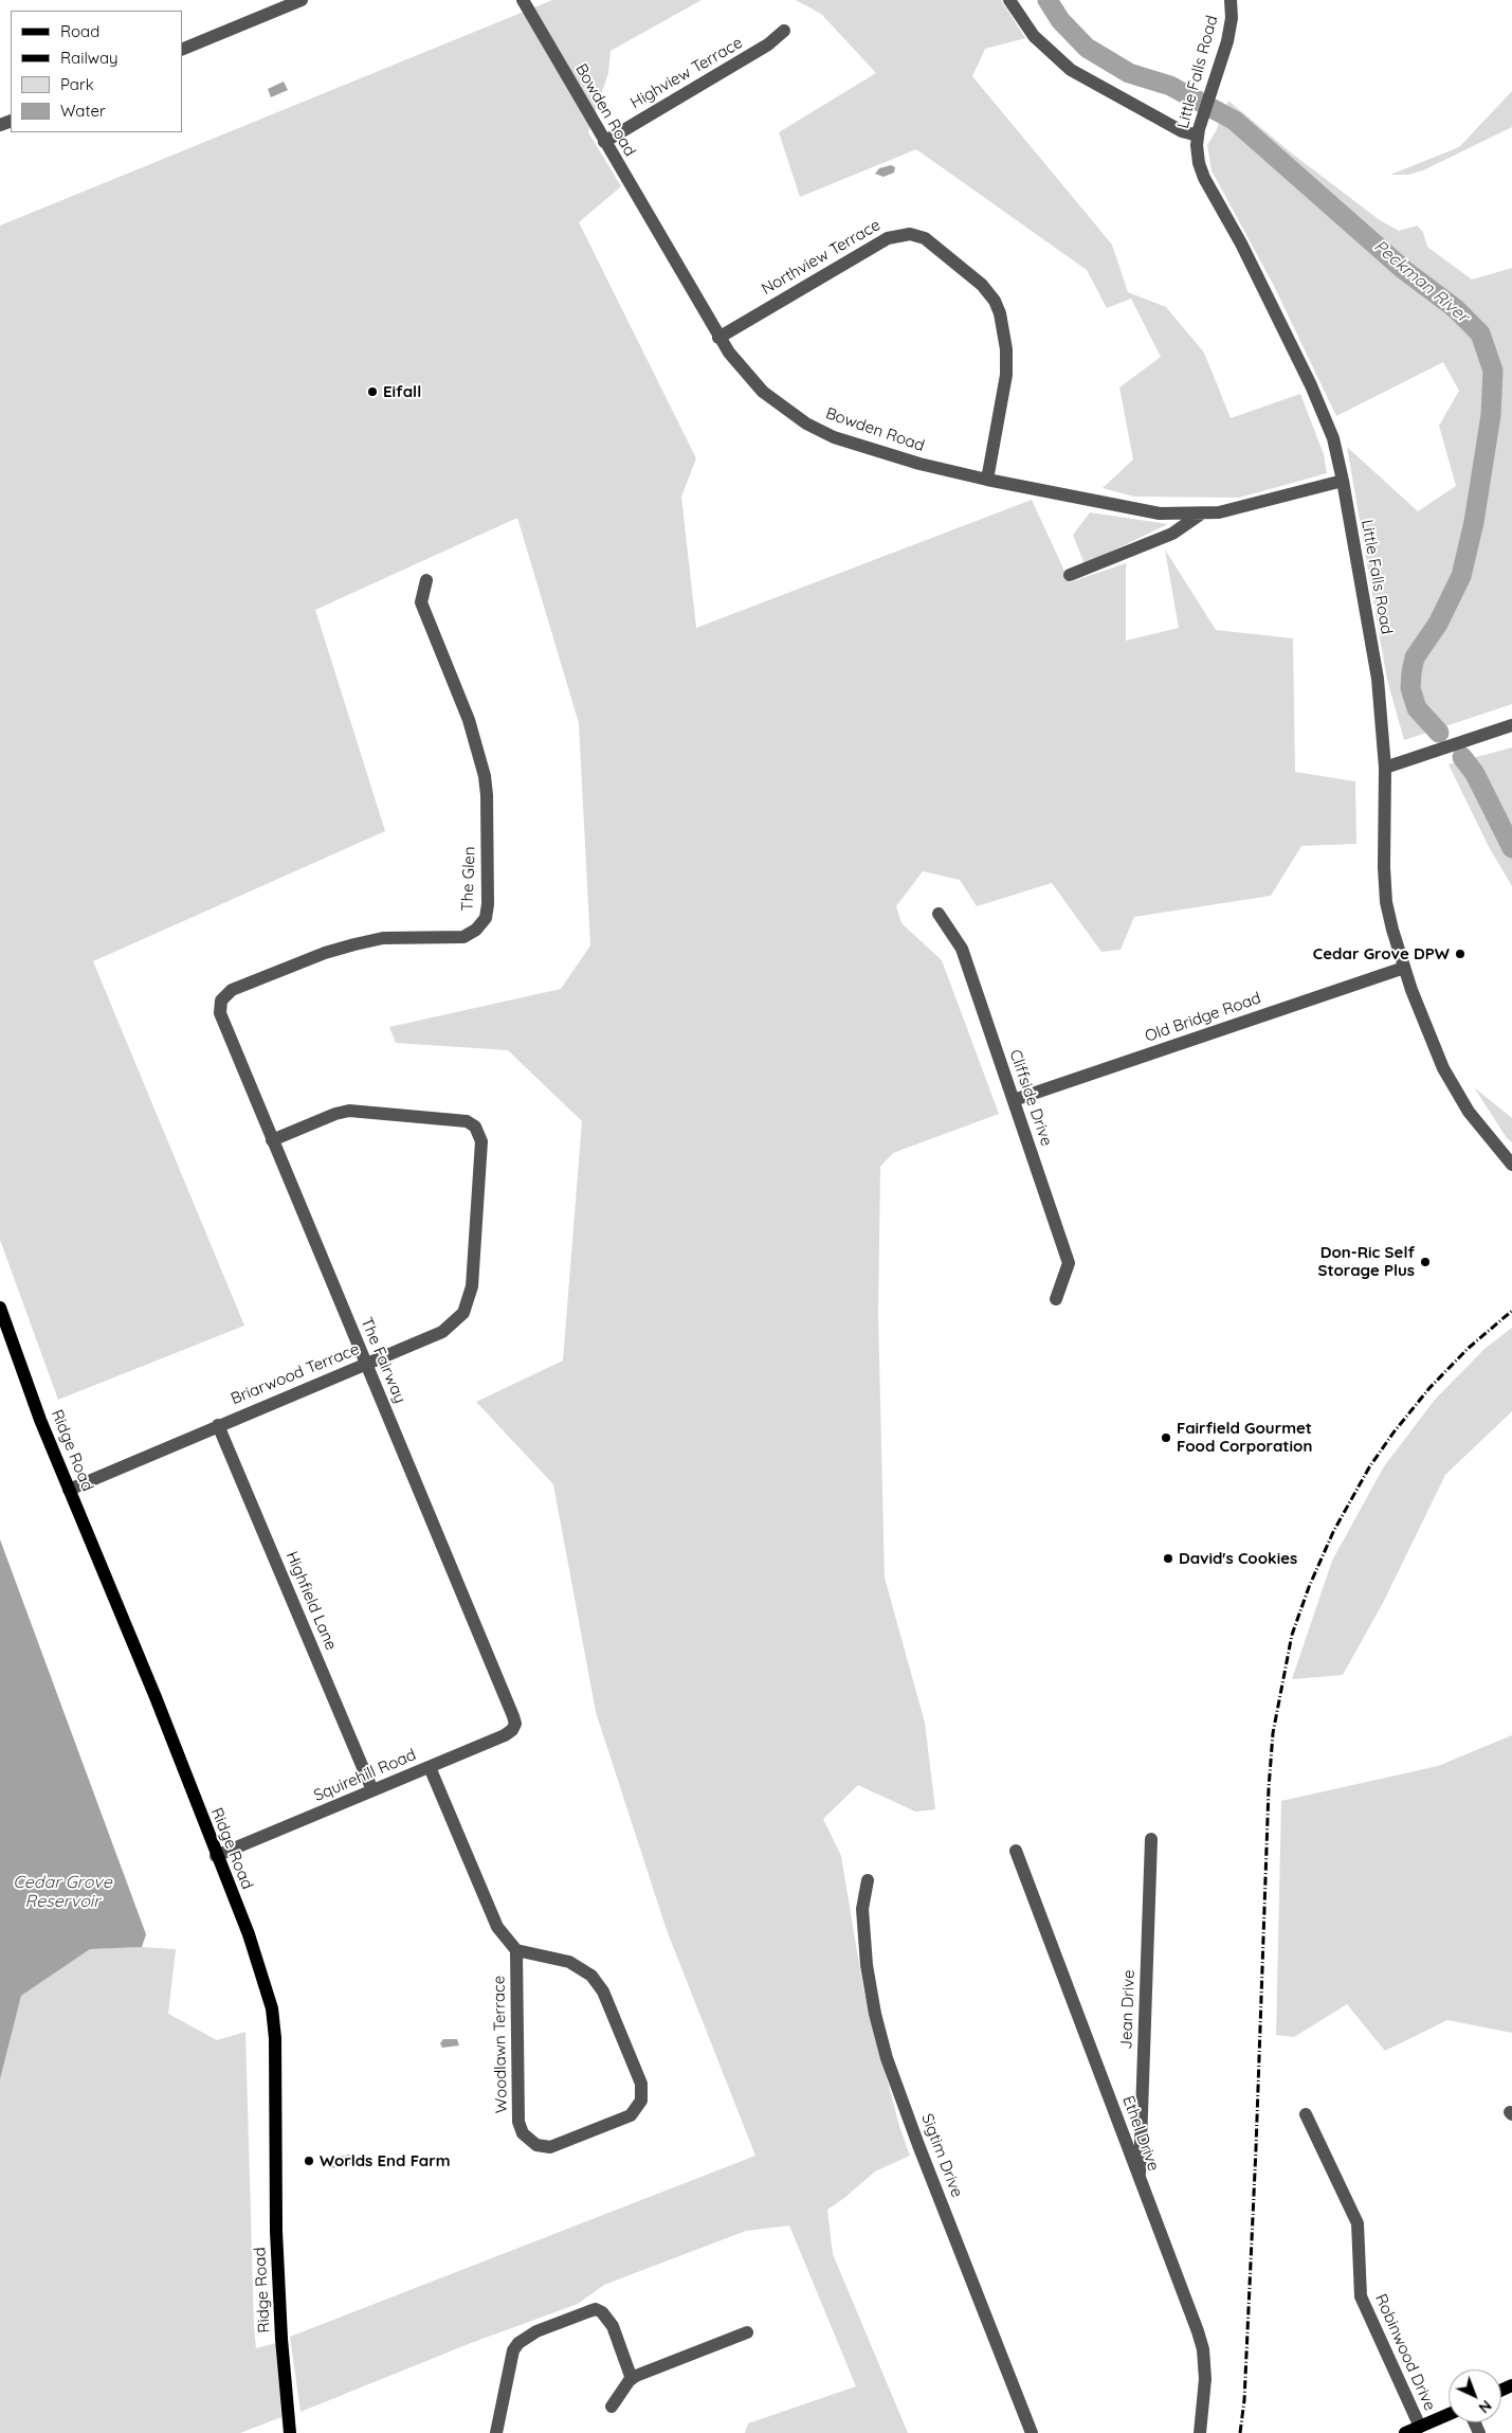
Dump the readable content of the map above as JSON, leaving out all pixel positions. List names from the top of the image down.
{
  "streets": {
    "main road": ["Ridge Road"],
    "street": [
      "Little Falls Road",
      "Highview Terrace",
      "Bowden Road",
      "Northview Terrace",
      "The Glen",
      "Old Bridge Road",
      "Cliffside Drive",
      "The Fairway",
      "Briarwood Terrace",
      "Highfield Lane",
      "Squirehill Road",
      "Jean Drive",
      "Woodlawn Terrace",
      "Ethel Drive",
      "Sigtim Drive",
      "Robinwood Drive"
    ]
  },
  "crossings": [
    ["Little Falls Road", "Bowden Road"],
    ["Little Falls Road", "Old Bridge Road"],
    ["Highview Terrace", "Bowden Road"],
    ["Bowden Road", "Northview Terrace"],
    ["The Glen", "The Fairway"],
    ["Old Bridge Road", "Cliffside Drive"],
    ["The Fairway", "Briarwood Terrace"],
    ["The Fairway", "Squirehill Road"],
    ["Briarwood Terrace", "Ridge Road"],
    ["Briarwood Terrace", "Highfield Lane"],
    ["Ridge Road", "Squirehill Road"],
    ["Highfield Lane", "Squirehill Road"],
    ["Jean Drive", "Ethel Drive"]
  ],
  "water": ["Peckman River", "Cedar Grove Reservoir"],
  "places": [
    "Eifall",
    "Cedar Grove DPW",
    "Don-Ric Self Storage Plus",
    "Fairfield Gourmet Food Corporation",
    "David's Cookies",
    "Worlds End Farm"
  ],
  "legend": [
    "Road",
    "Railway",
    "Park",
    "Water"
  ],
  "north": "bottom right"
}
